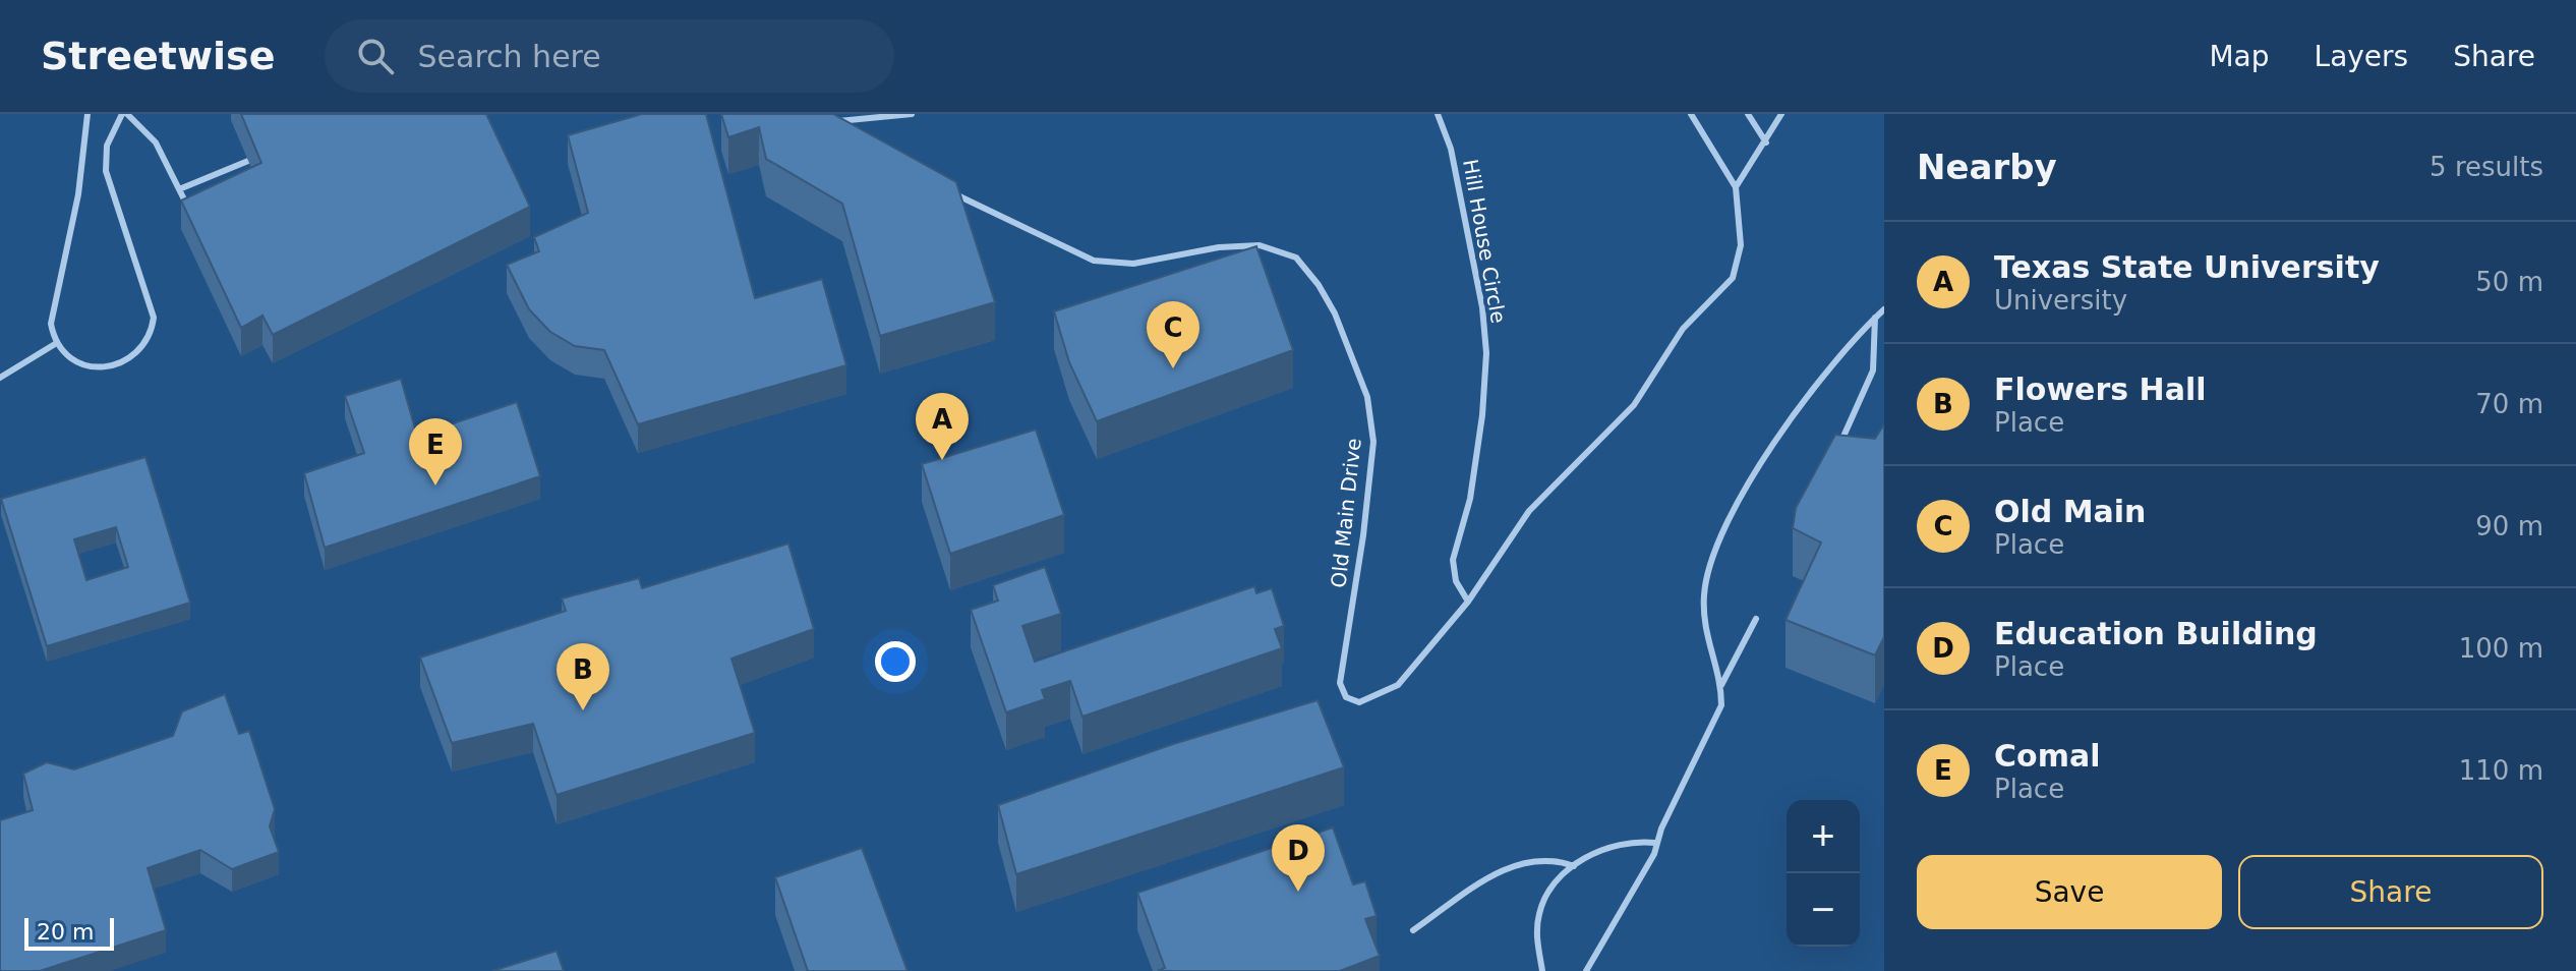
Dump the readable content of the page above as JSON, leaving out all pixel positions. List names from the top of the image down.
{
  "streets": {
    "lane": ["Hill House Circle", "Old Main Drive"]
  },
  "crossings": [
    ["Hill House Circle", "Old Main Drive"]
  ],
  "scale_bar": "20 m",
  "page": {
    "header": "Streetwise",
    "search": "Search here",
    "nav": ["Map", "Layers", "Share"],
    "heading": ["Nearby", "5 results"],
    "list": [
      {
        "mark": "A",
        "name": "Texas State University",
        "note": "University",
        "value": "50 m"
      },
      {
        "mark": "B",
        "name": "Flowers Hall",
        "note": "Place",
        "value": "70 m"
      },
      {
        "mark": "C",
        "name": "Old Main",
        "note": "Place",
        "value": "90 m"
      },
      {
        "mark": "D",
        "name": "Education Building",
        "note": "Place",
        "value": "100 m"
      },
      {
        "mark": "E",
        "name": "Comal",
        "note": "Place",
        "value": "110 m"
      }
    ],
    "pins": [
      "C",
      "A",
      "E",
      "B",
      "D"
    ],
    "map_buttons": ["+", "−"],
    "buttons": ["Save", "Share"],
    "scale": "20 m"
  }
}
